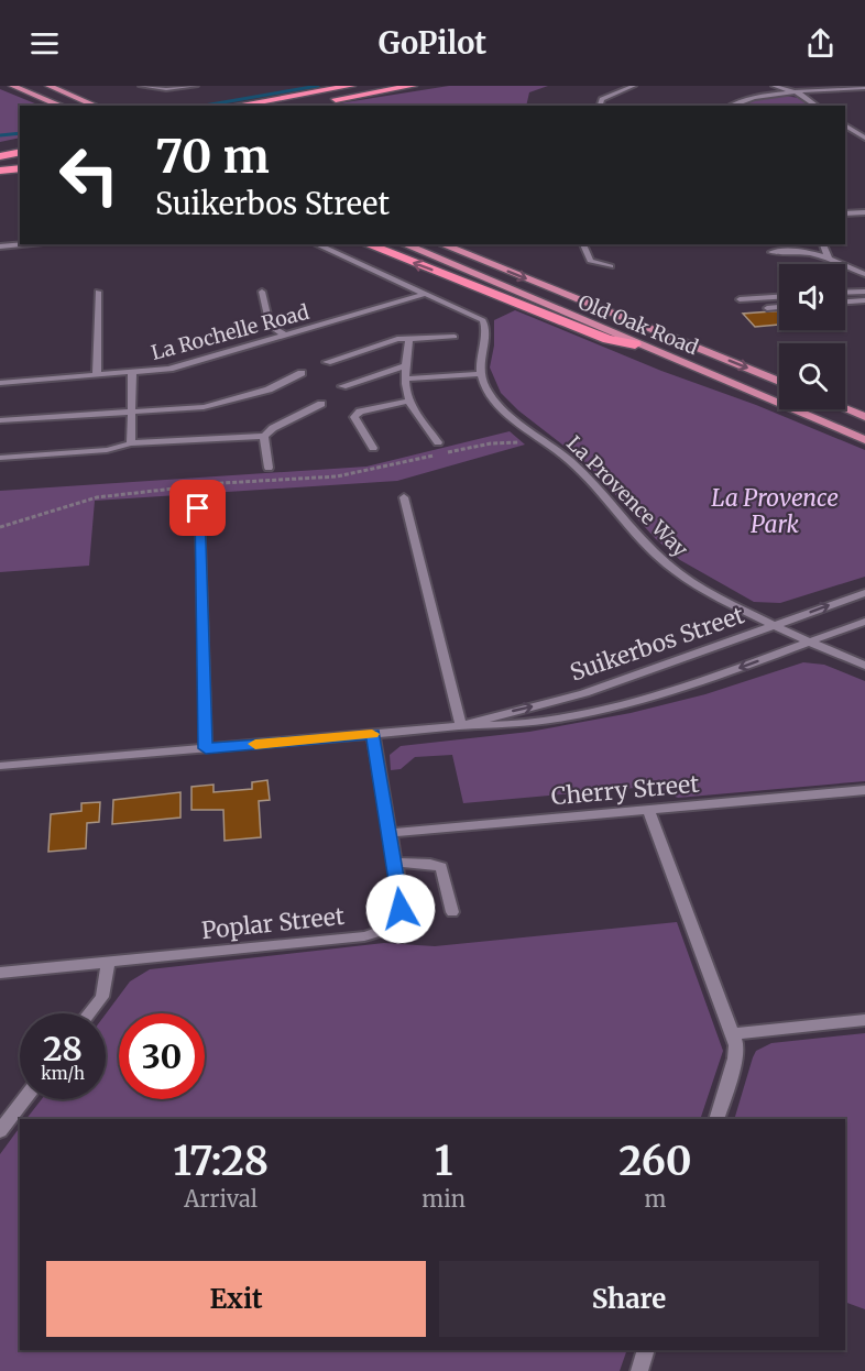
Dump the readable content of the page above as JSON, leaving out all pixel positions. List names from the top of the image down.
{
  "streets": {
    "main road": ["Old Oak Road"],
    "street": [
      "La Rochelle Road",
      "La Provence Way",
      "Suikerbos Street",
      "Cherry Street",
      "Poplar Street"
    ]
  },
  "crossings": [
    ["La Provence Way", "Suikerbos Street"],
    ["Suikerbos Street", "Poplar Street"],
    ["Cherry Street", "Poplar Street"]
  ],
  "parks": ["La Provence Park"],
  "page": {
    "header": "GoPilot",
    "turn": ["70 m", "Suikerbos Street"],
    "speed": "28 km/h",
    "limit": "30",
    "eta": [
      "17:28",
      "Arrival",
      "1",
      "min",
      "260",
      "m"
    ],
    "buttons": ["Exit", "Share"]
  }
}
